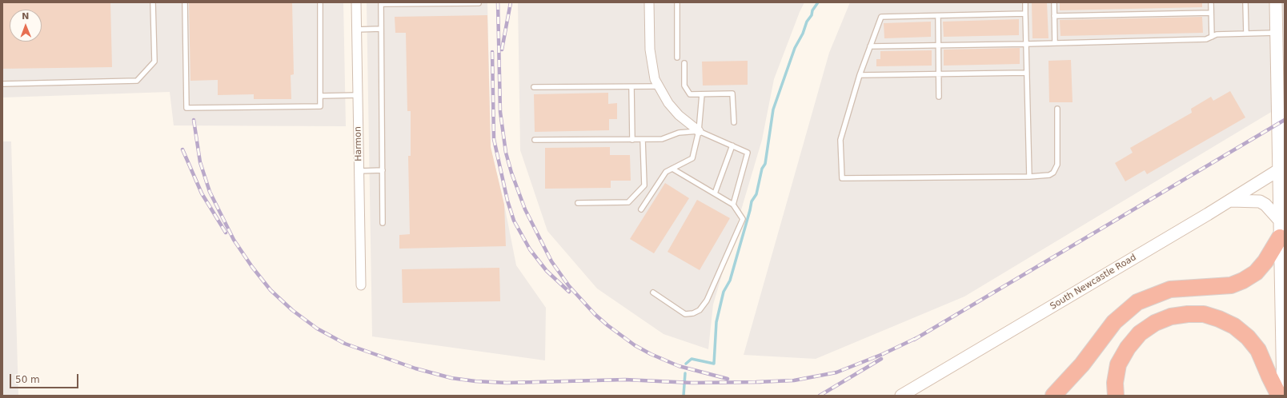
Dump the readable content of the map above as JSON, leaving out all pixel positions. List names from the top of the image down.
{
  "streets": {
    "main road": ["South Newcastle Road"],
    "street": ["Harmon"]
  },
  "scale_bar": "50 m",
  "north": "top"
}
